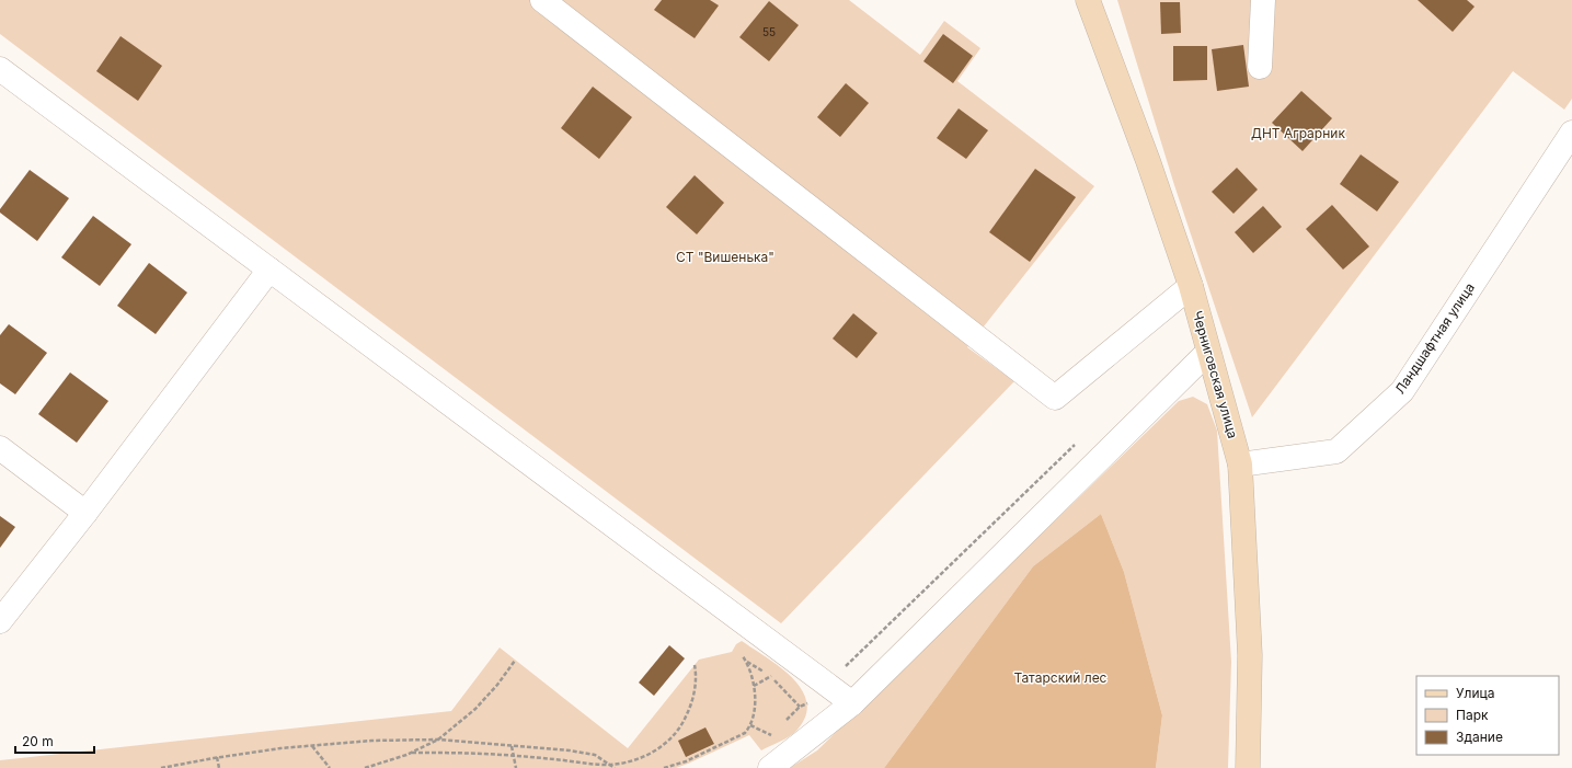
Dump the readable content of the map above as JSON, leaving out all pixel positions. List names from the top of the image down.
{
  "streets": {
    "street": ["Ландшафтная улица", "Черниговская улица"]
  },
  "crossings": [
    ["Ландшафтная улица", "Черниговская улица"]
  ],
  "parks": ["ДНТ Аграрник", "СТ \"Вишенька\"", "Татарский лес"],
  "house_numbers": ["55"],
  "legend": ["Улица", "Парк", "Здание"],
  "scale_bar": "20 m"
}
